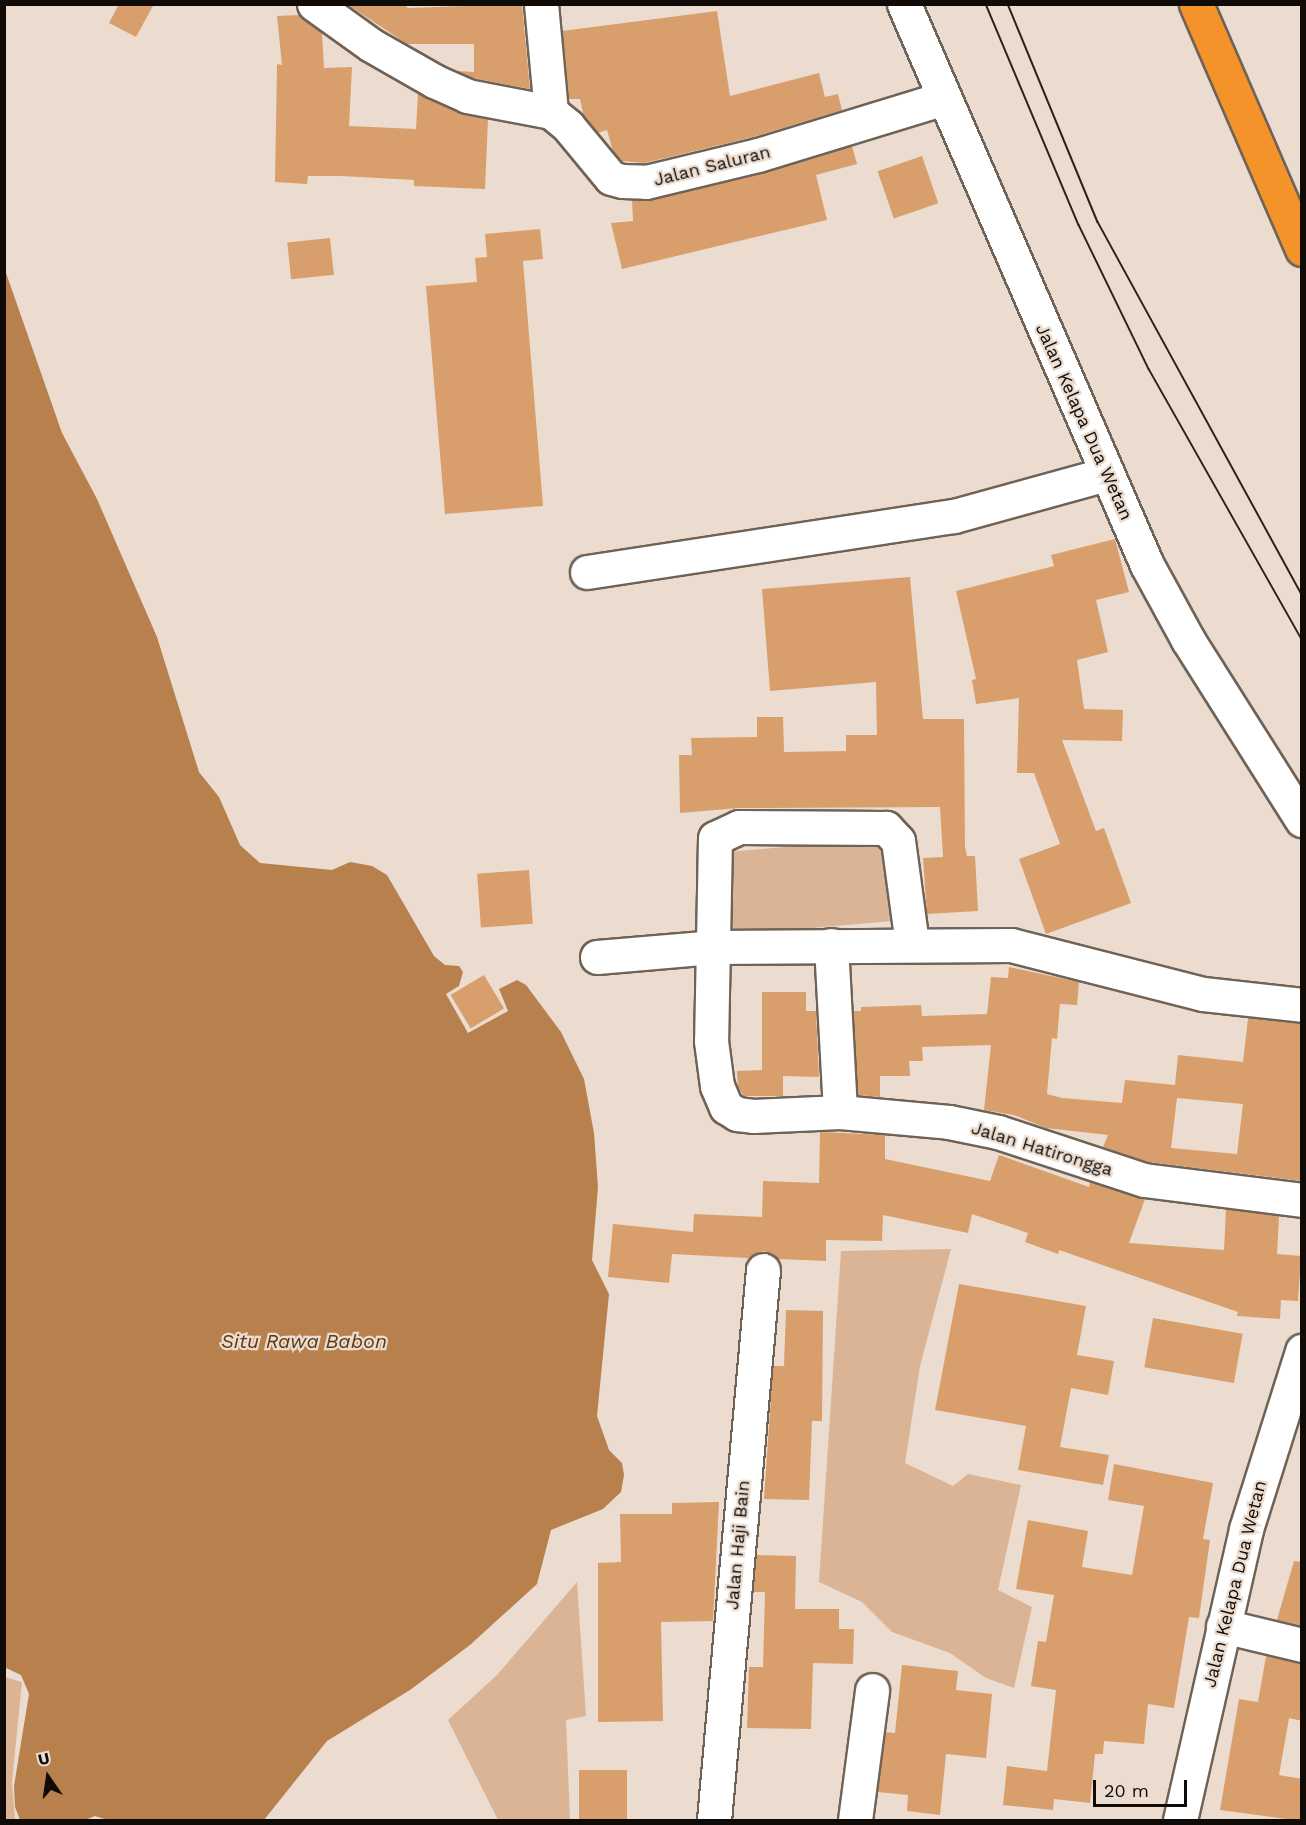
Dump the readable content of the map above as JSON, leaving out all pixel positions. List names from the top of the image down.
{
  "streets": {
    "street": [
      "Jalan Saluran",
      "Jalan Kelapa Dua Wetan",
      "Jalan Hatirongga",
      "Jalan Haji Bain"
    ]
  },
  "crossings": [
    ["Jalan Saluran", "Jalan Kelapa Dua Wetan"]
  ],
  "water": ["Situ Rawa Babon"],
  "scale_bar": "20 m",
  "north": "top"
}
